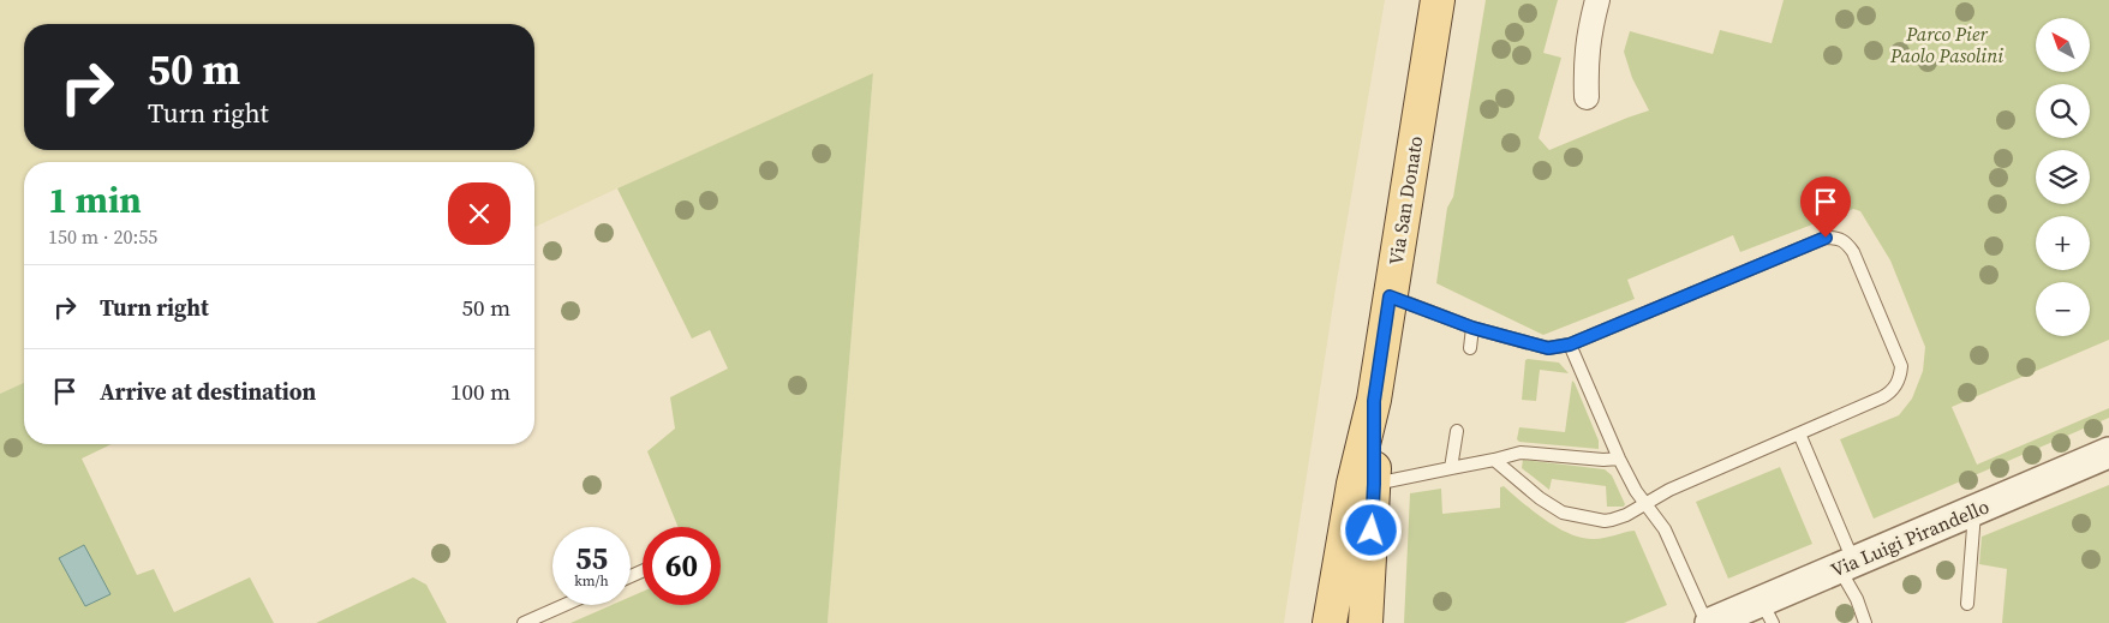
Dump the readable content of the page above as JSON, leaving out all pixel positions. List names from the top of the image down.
{
  "streets": {
    "main road": ["Via San Donato"],
    "street": ["Via Luigi Pirandello"]
  },
  "parks": ["Parco Pier Paolo Pasolini"],
  "north": "top left",
  "page": {
    "map_buttons": ["+", "−"],
    "turn": ["50 m", "Turn right"],
    "heading": ["1 min", "150 m · 20:55"],
    "list": [
      {
        "name": "Turn right",
        "value": "50 m"
      },
      {
        "name": "Arrive at destination",
        "value": "100 m"
      }
    ],
    "speed": "55 km/h",
    "limit": "60"
  }
}
